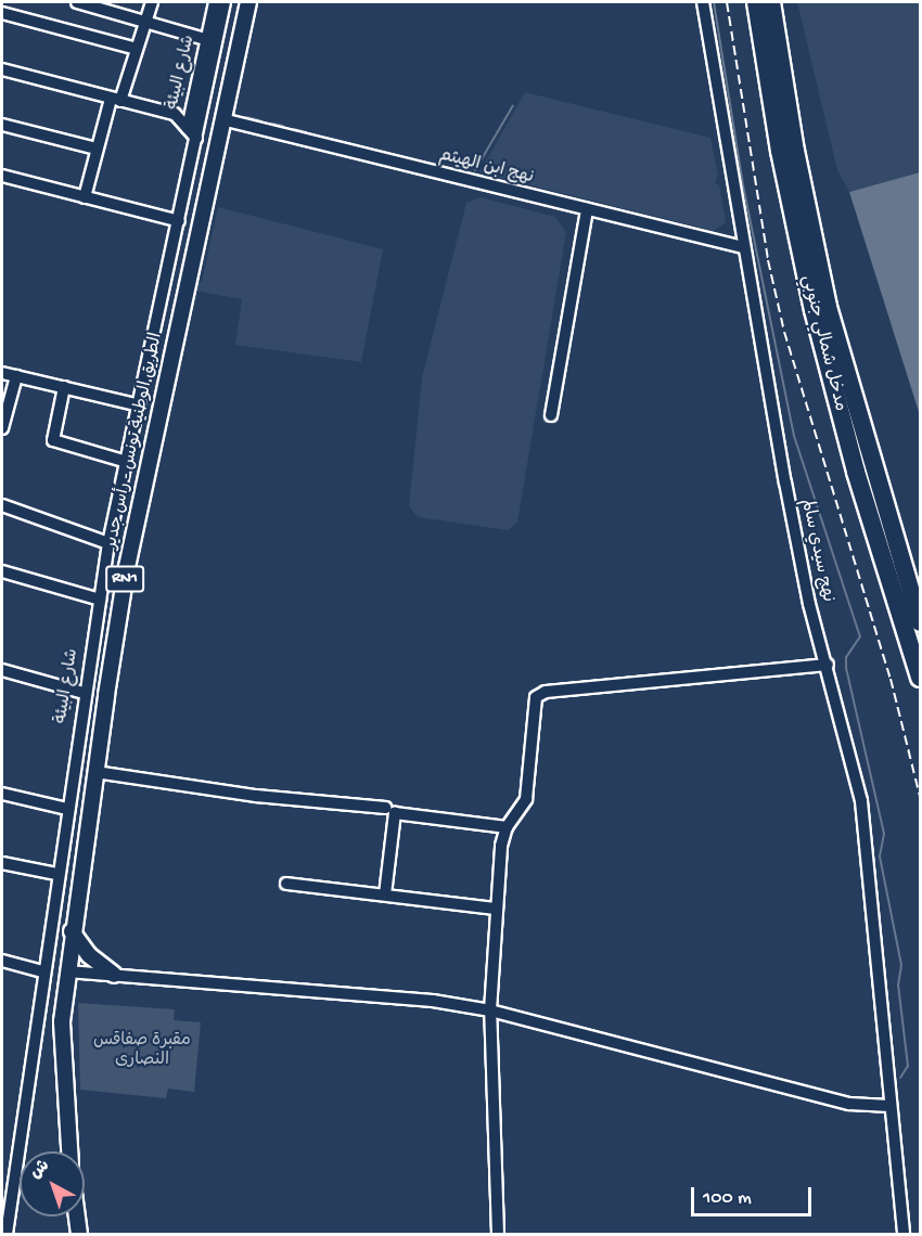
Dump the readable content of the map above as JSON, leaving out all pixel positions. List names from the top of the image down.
{
  "streets": {
    "highway": ["مدخل شمالي جنوبي"],
    "main road": ["الطريق الوطنية تونس - رأس جدير", "RN1"],
    "street": ["شارع البيئة", "نهج ابن الهيثم", "نهج سيدي سالم"]
  },
  "crossings": [
    ["نهج ابن الهيثم", "الطريق الوطنية تونس - رأس جدير"],
    ["نهج ابن الهيثم", "نهج سيدي سالم"]
  ],
  "parks": ["مقبرة صفاقس النصارى"],
  "scale_bar": "100 m",
  "north": "top left"
}
